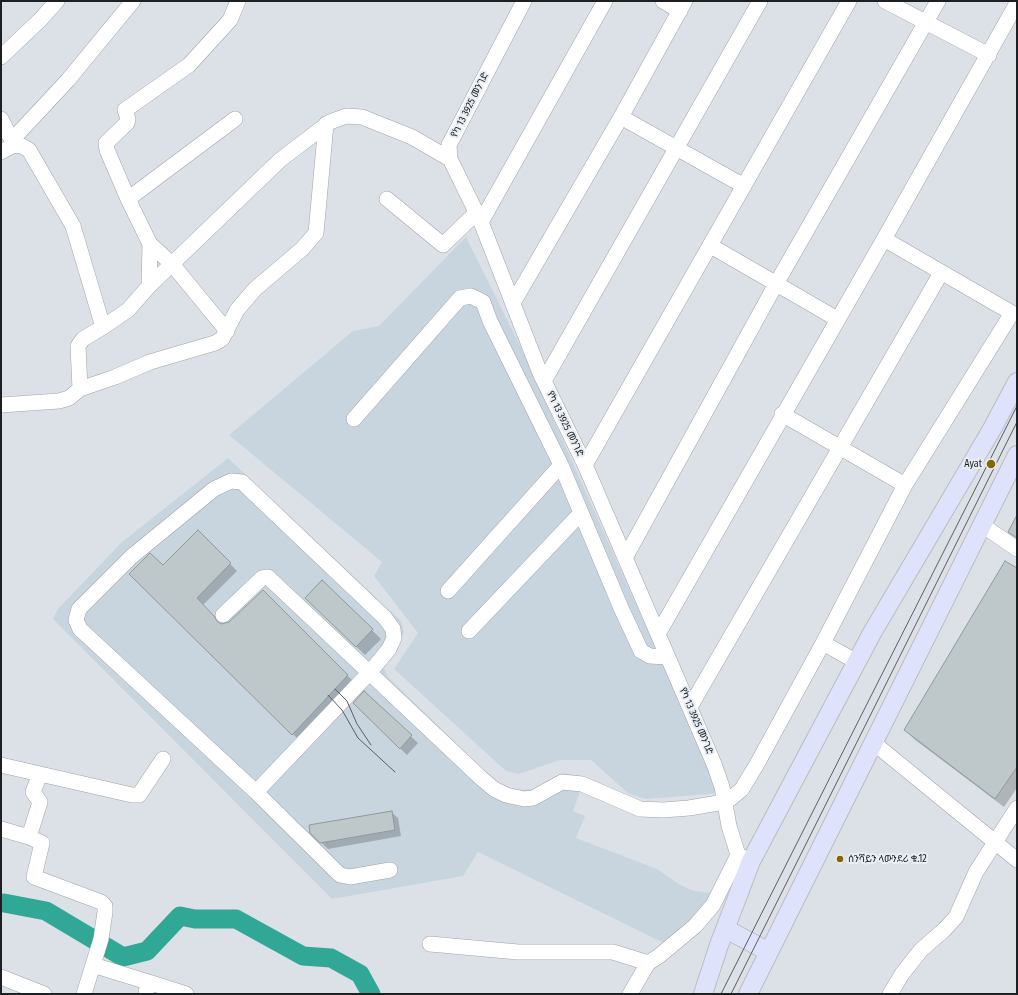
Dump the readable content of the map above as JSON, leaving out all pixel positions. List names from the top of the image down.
{
  "streets": {
    "street": ["የካ 13 3925 መንገድ"]
  },
  "places": ["Ayat", "ሰንሻይን ላውንደሪ ቁ.12"]
}
